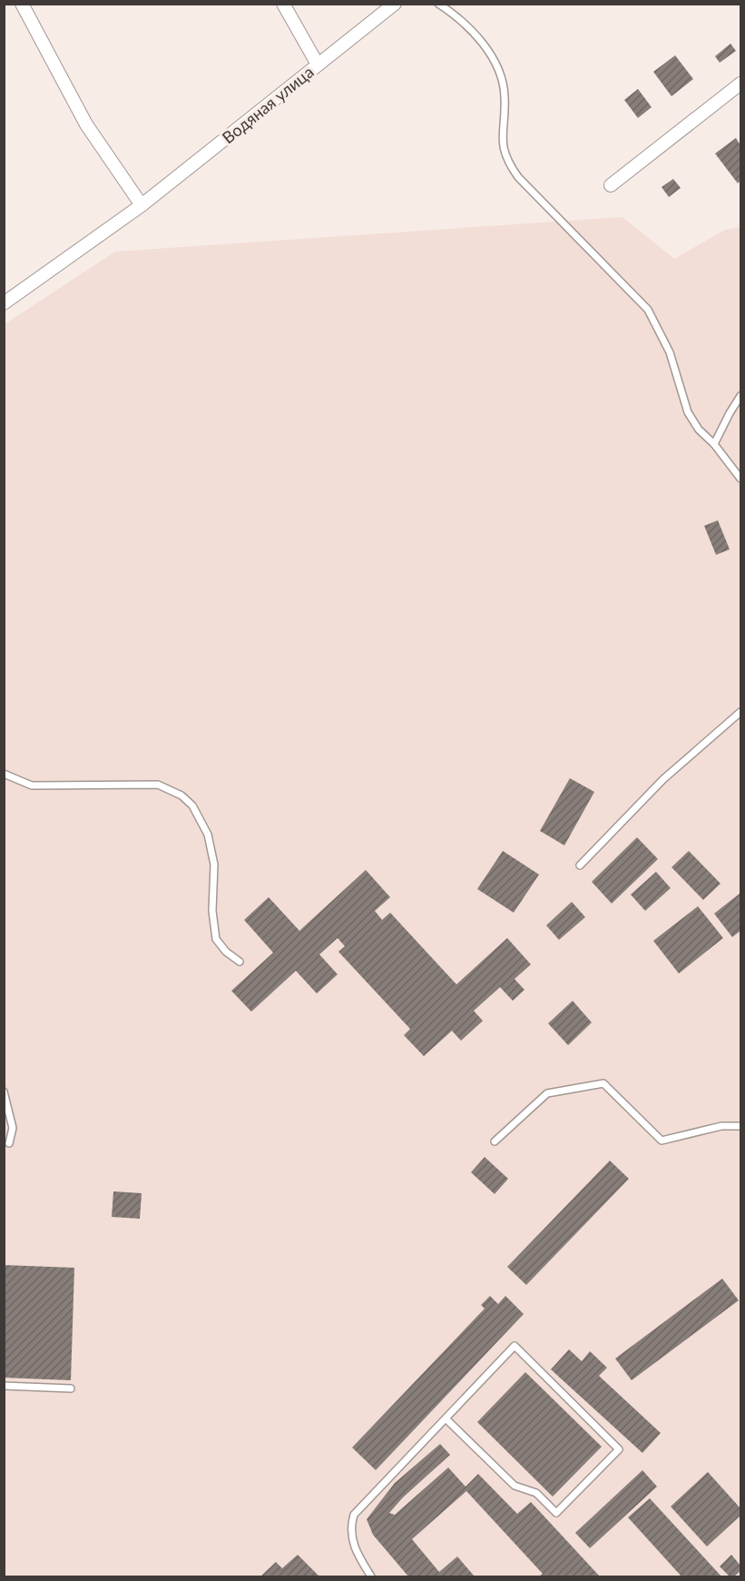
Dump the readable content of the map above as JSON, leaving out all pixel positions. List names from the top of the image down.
{
  "streets": {
    "street": ["Водяная улица"]
  }
}
